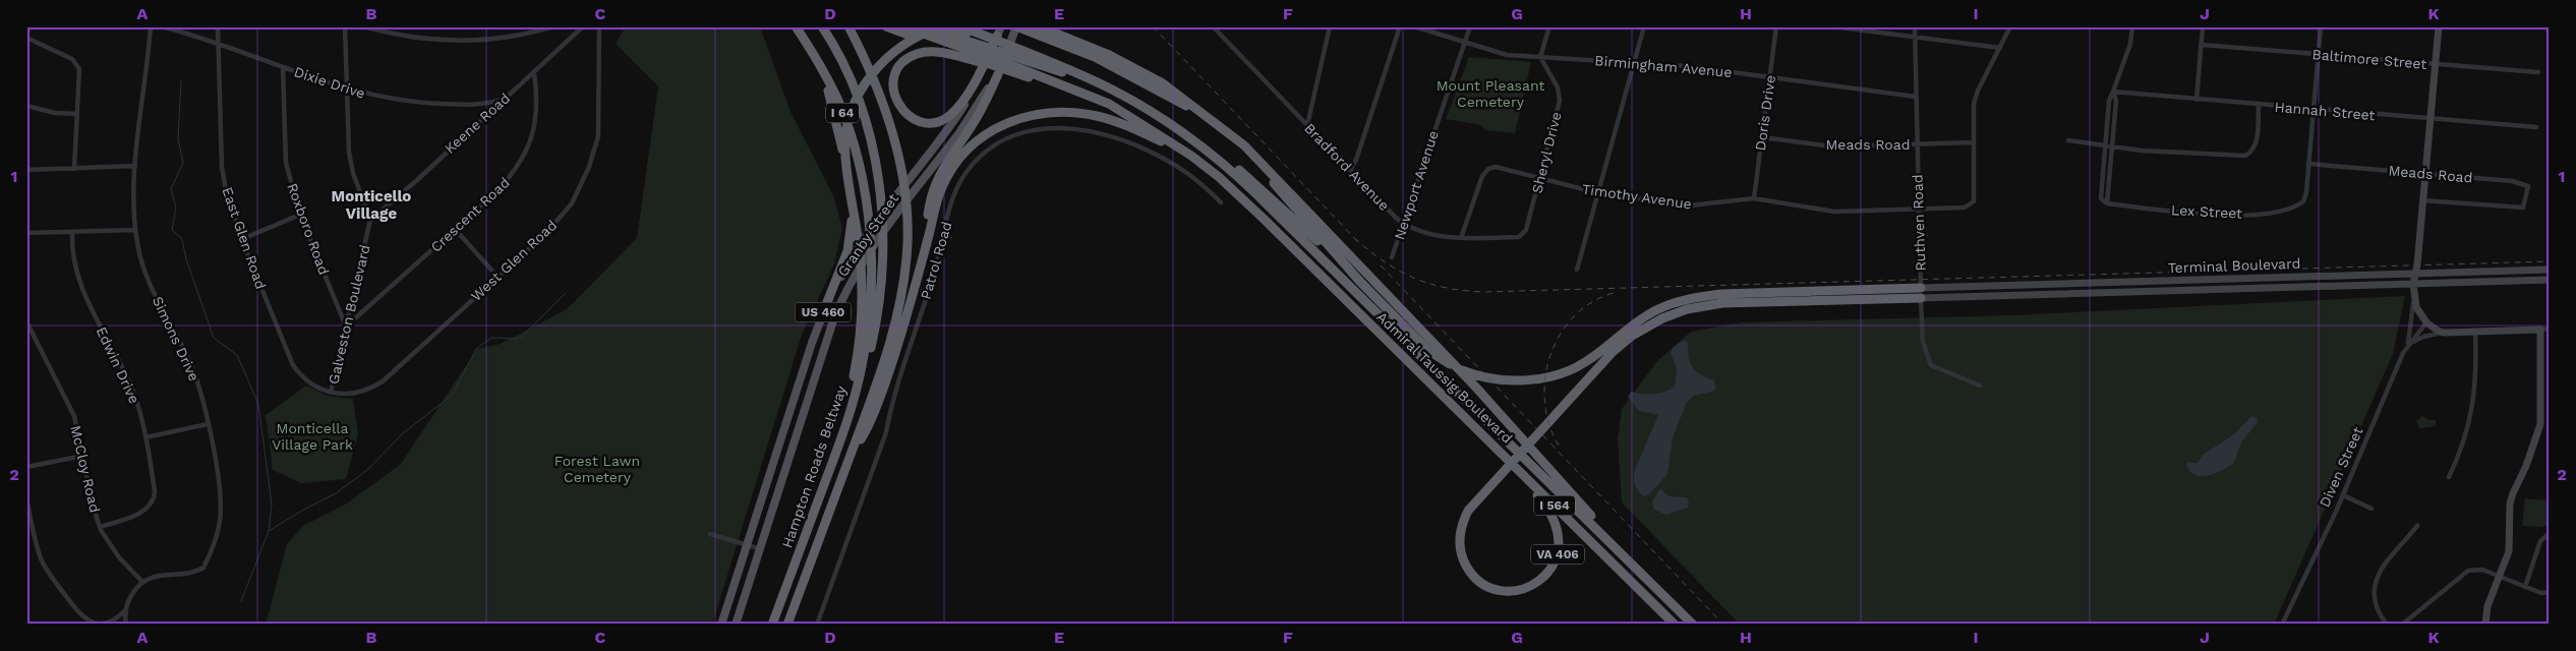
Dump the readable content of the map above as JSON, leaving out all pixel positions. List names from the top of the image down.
{
  "streets": {
    "highway": [
      "I 64",
      "Admiral Taussig Boulevard",
      "Hampton Roads Beltway",
      "I 564",
      "VA 406"
    ],
    "main road": ["Granby Street", "Terminal Boulevard", "US 460"],
    "street": [
      "Baltimore Street",
      "Birmingham Avenue",
      "Dixie Drive",
      "Hannah Street",
      "Doris Drive",
      "Keene Road",
      "Meads Road",
      "Sheryl Drive",
      "Bradford Avenue",
      "Newport Avenue",
      "Timothy Avenue",
      "Lex Street",
      "Crescent Road",
      "Ruthven Road",
      "Roxboro Road",
      "East Glen Road",
      "West Glen Road",
      "Patrol Road",
      "Galveston Boulevard",
      "Simons Drive",
      "Edwin Drive",
      "Diven Street",
      "McCloy Road"
    ]
  },
  "crossings": [
    ["Birmingham Avenue", "Doris Drive"],
    ["Birmingham Avenue", "Sheryl Drive"],
    ["Birmingham Avenue", "Newport Avenue"],
    ["Birmingham Avenue", "Ruthven Road"],
    ["Dixie Drive", "Keene Road"],
    ["Dixie Drive", "Roxboro Road"],
    ["Dixie Drive", "East Glen Road"],
    ["I 64", "Hampton Roads Beltway"],
    ["Doris Drive", "Meads Road"],
    ["Doris Drive", "Timothy Avenue"],
    ["Keene Road", "Crescent Road"],
    ["Keene Road", "Galveston Boulevard"],
    ["Meads Road", "Timothy Avenue"],
    ["Meads Road", "Lex Street"],
    ["Meads Road", "Ruthven Road"],
    ["Sheryl Drive", "Bradford Avenue"],
    ["Sheryl Drive", "Timothy Avenue"],
    ["Bradford Avenue", "Newport Avenue"],
    ["Bradford Avenue", "Timothy Avenue"],
    ["Timothy Avenue", "Ruthven Road"],
    ["Crescent Road", "Roxboro Road"],
    ["Crescent Road", "Galveston Boulevard"],
    ["Ruthven Road", "Terminal Boulevard"],
    ["Ruthven Road", "VA 406"],
    ["Roxboro Road", "Galveston Boulevard"],
    ["East Glen Road", "West Glen Road"],
    ["East Glen Road", "Galveston Boulevard"],
    ["West Glen Road", "Galveston Boulevard"],
    ["Terminal Boulevard", "VA 406"],
    ["Simons Drive", "McCloy Road"],
    ["Edwin Drive", "McCloy Road"],
    ["Admiral Taussig Boulevard", "VA 406"]
  ],
  "districts": ["Monticello Village"],
  "parks": ["Mount Pleasant Cemetery", "Monticella Village Park", "Forest Lawn Cemetery"],
  "grid": {
    "columns": [
      "A",
      "B",
      "C",
      "D",
      "E",
      "F",
      "G",
      "H",
      "I",
      "J",
      "K"
    ],
    "rows": ["1", "2"]
  }
}
